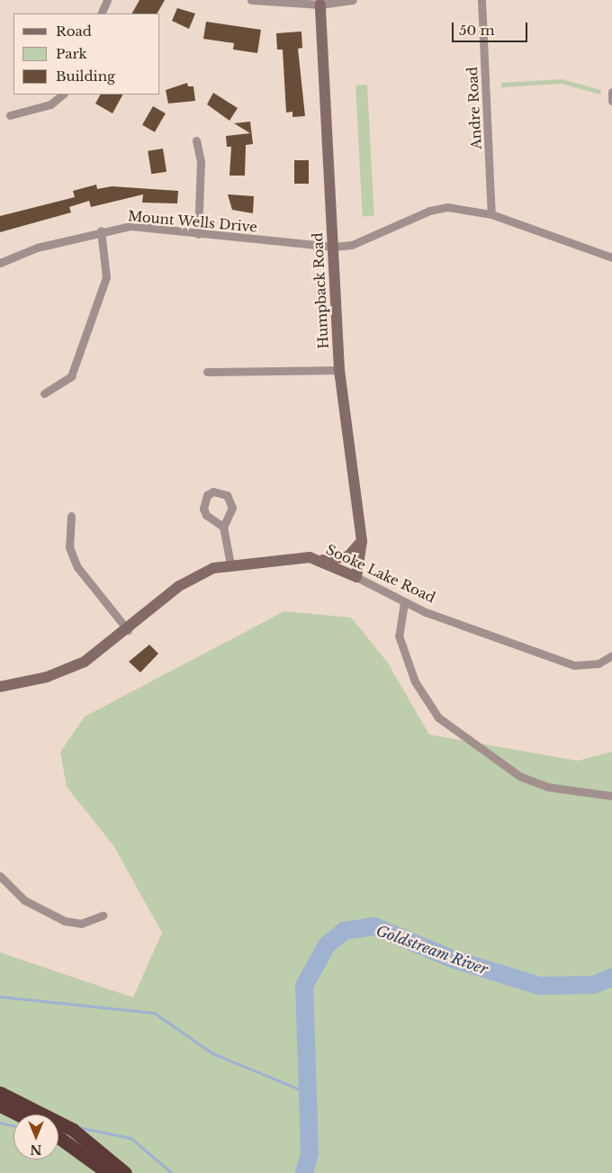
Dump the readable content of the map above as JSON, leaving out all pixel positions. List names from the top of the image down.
{
  "streets": {
    "street": [
      "Andre Road",
      "Mount Wells Drive",
      "Humpback Road",
      "Sooke Lake Road"
    ]
  },
  "crossings": [
    ["Andre Road", "Mount Wells Drive"],
    ["Mount Wells Drive", "Humpback Road"],
    ["Humpback Road", "Sooke Lake Road"]
  ],
  "water": ["Goldstream River"],
  "legend": ["Road", "Park", "Building"],
  "scale_bar": "50 m",
  "north": "bottom"
}
